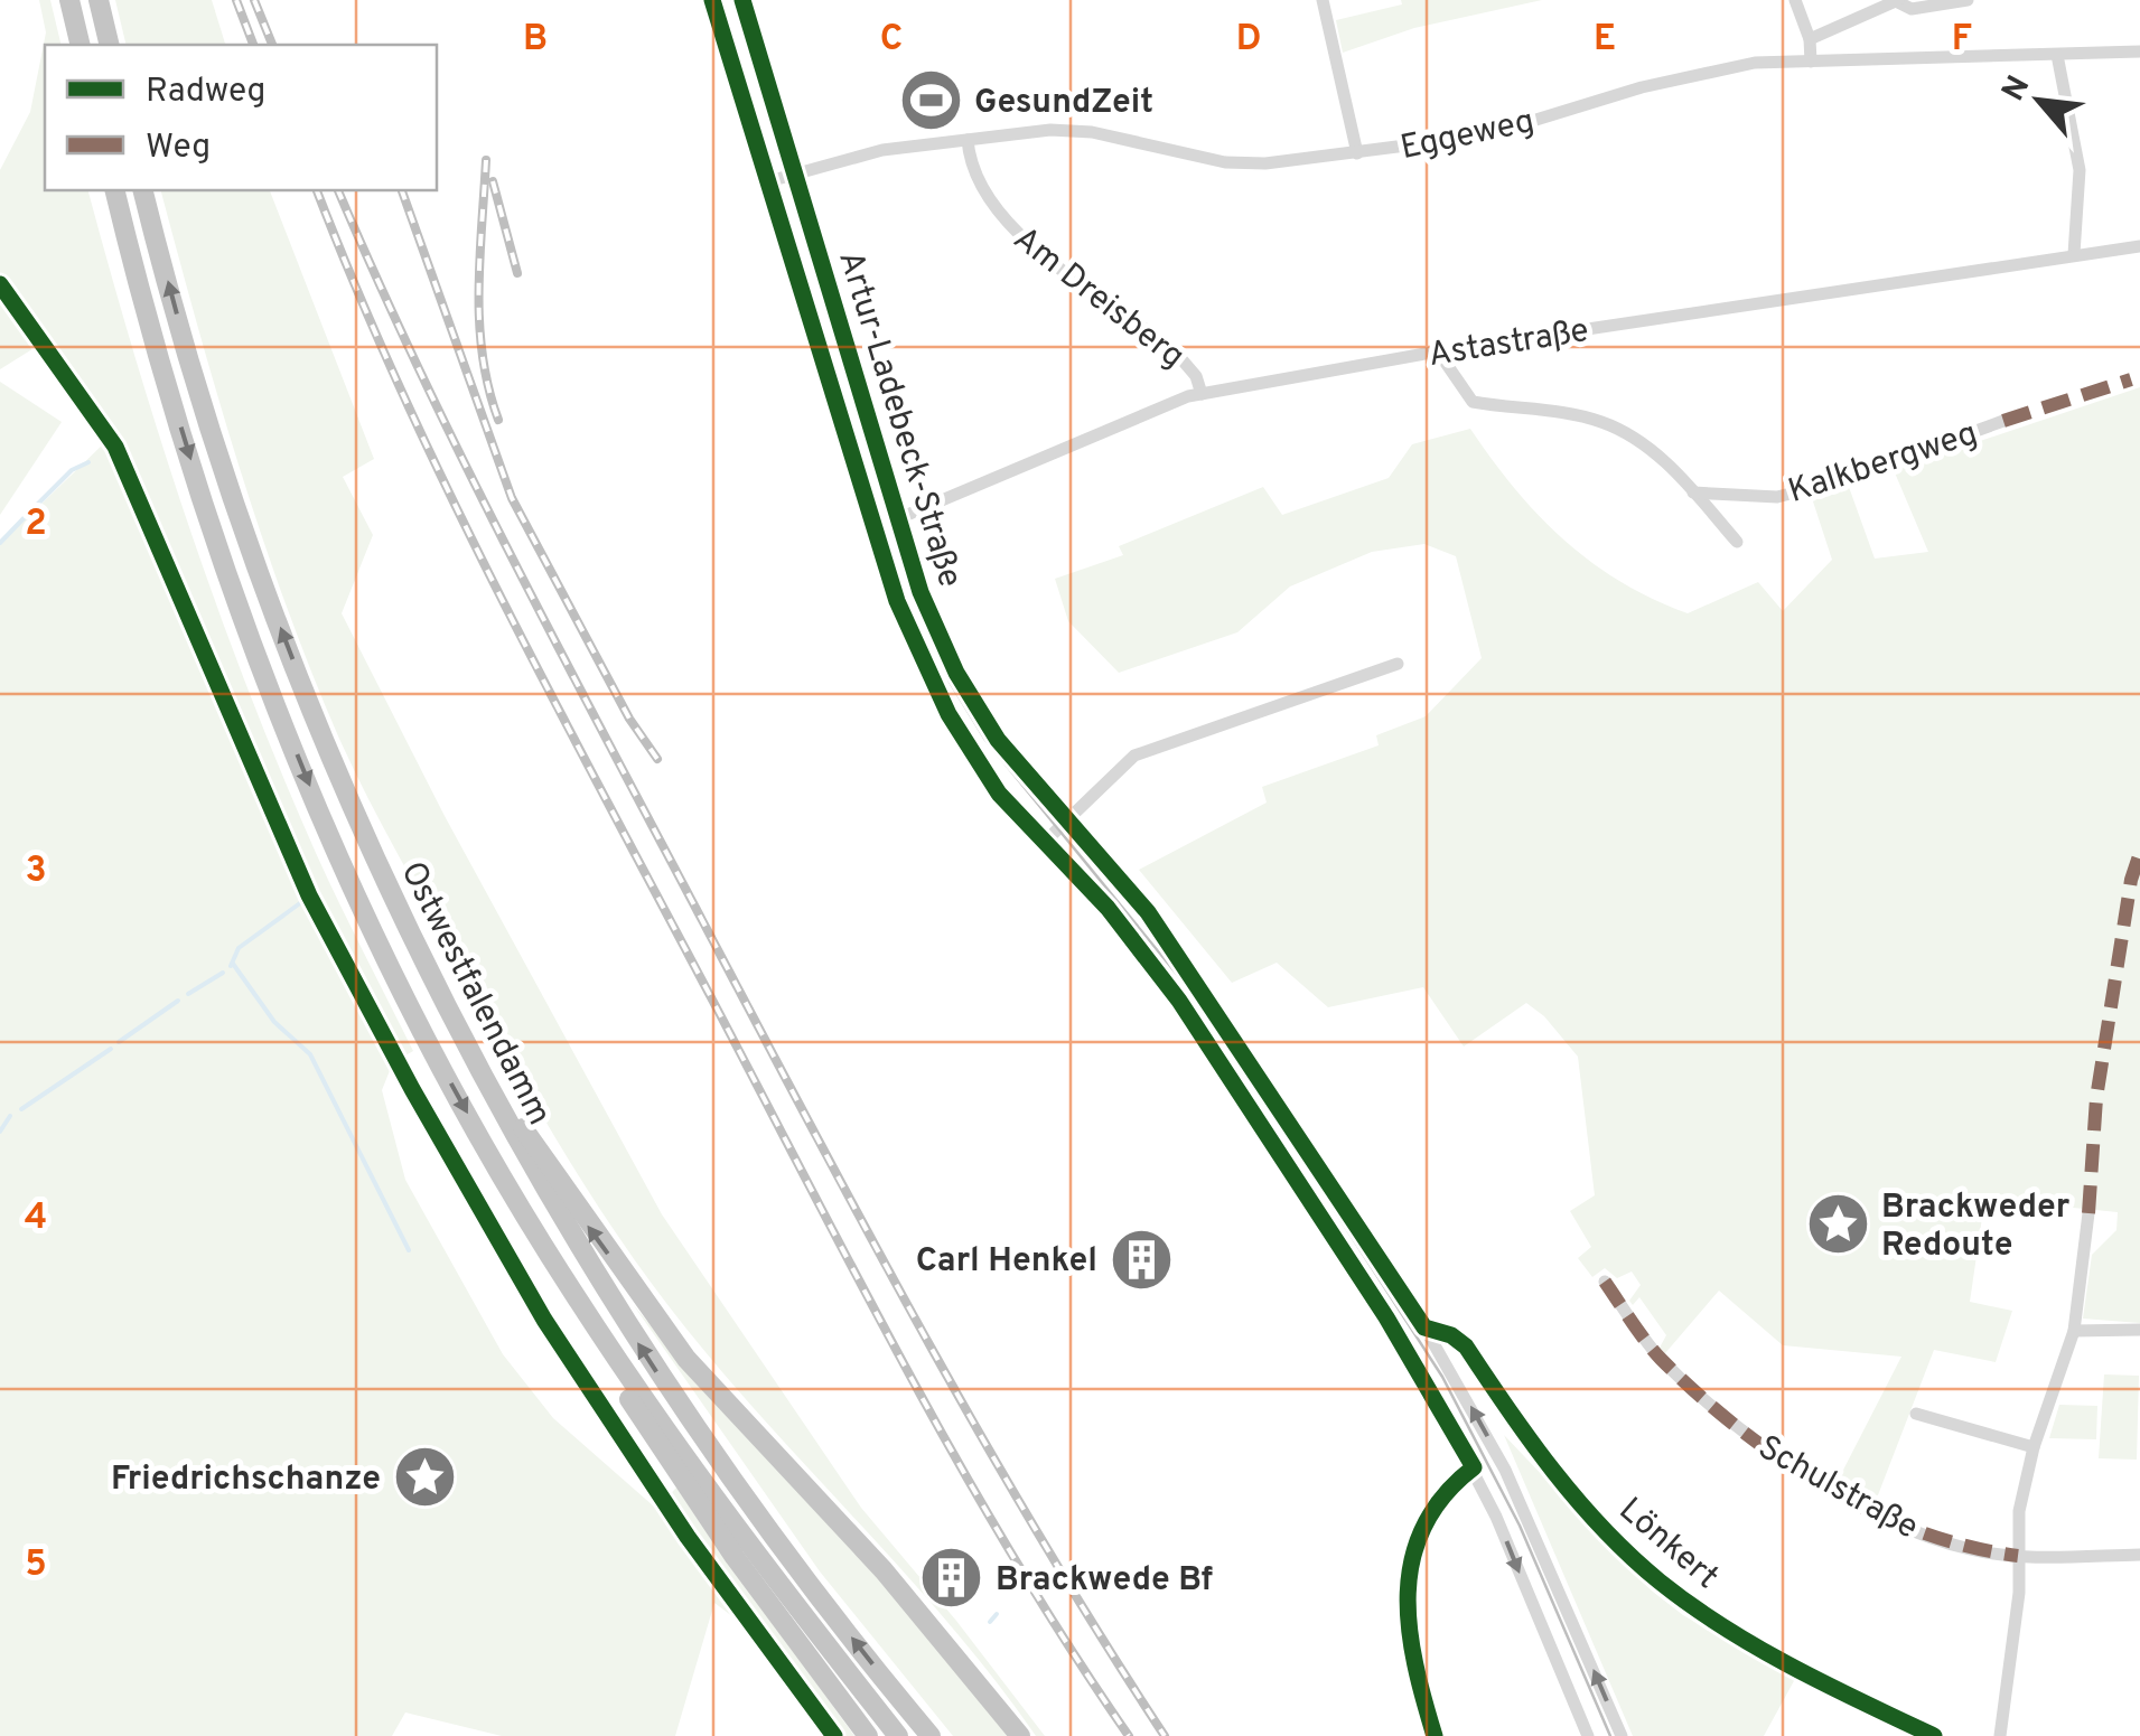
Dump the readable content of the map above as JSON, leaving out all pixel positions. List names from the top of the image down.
{
  "streets": {
    "highway": ["Ostwestfalendamm"],
    "street": [
      "Eggeweg",
      "Am Dreisberg",
      "Astastraße",
      "Artur-Ladebeck-Straße",
      "Kalkbergweg",
      "Schulstraße",
      "Lönkert"
    ]
  },
  "crossings": [
    ["Eggeweg", "Am Dreisberg"],
    ["Eggeweg", "Artur-Ladebeck-Straße"],
    ["Am Dreisberg", "Astastraße"],
    ["Astastraße", "Artur-Ladebeck-Straße"],
    ["Artur-Ladebeck-Straße", "Lönkert"]
  ],
  "places": {
    "sports": ["GesundZeit"],
    "place": ["Brackweder Redoute", "Friedrichschanze"],
    "building": ["Carl Henkel", "Brackwede Bf"]
  },
  "legend": ["Radweg", "Weg"],
  "north": "top left",
  "grid": {
    "columns": [
      "B",
      "C",
      "D",
      "E",
      "F"
    ],
    "rows": [
      "2",
      "3",
      "4",
      "5"
    ]
  }
}
